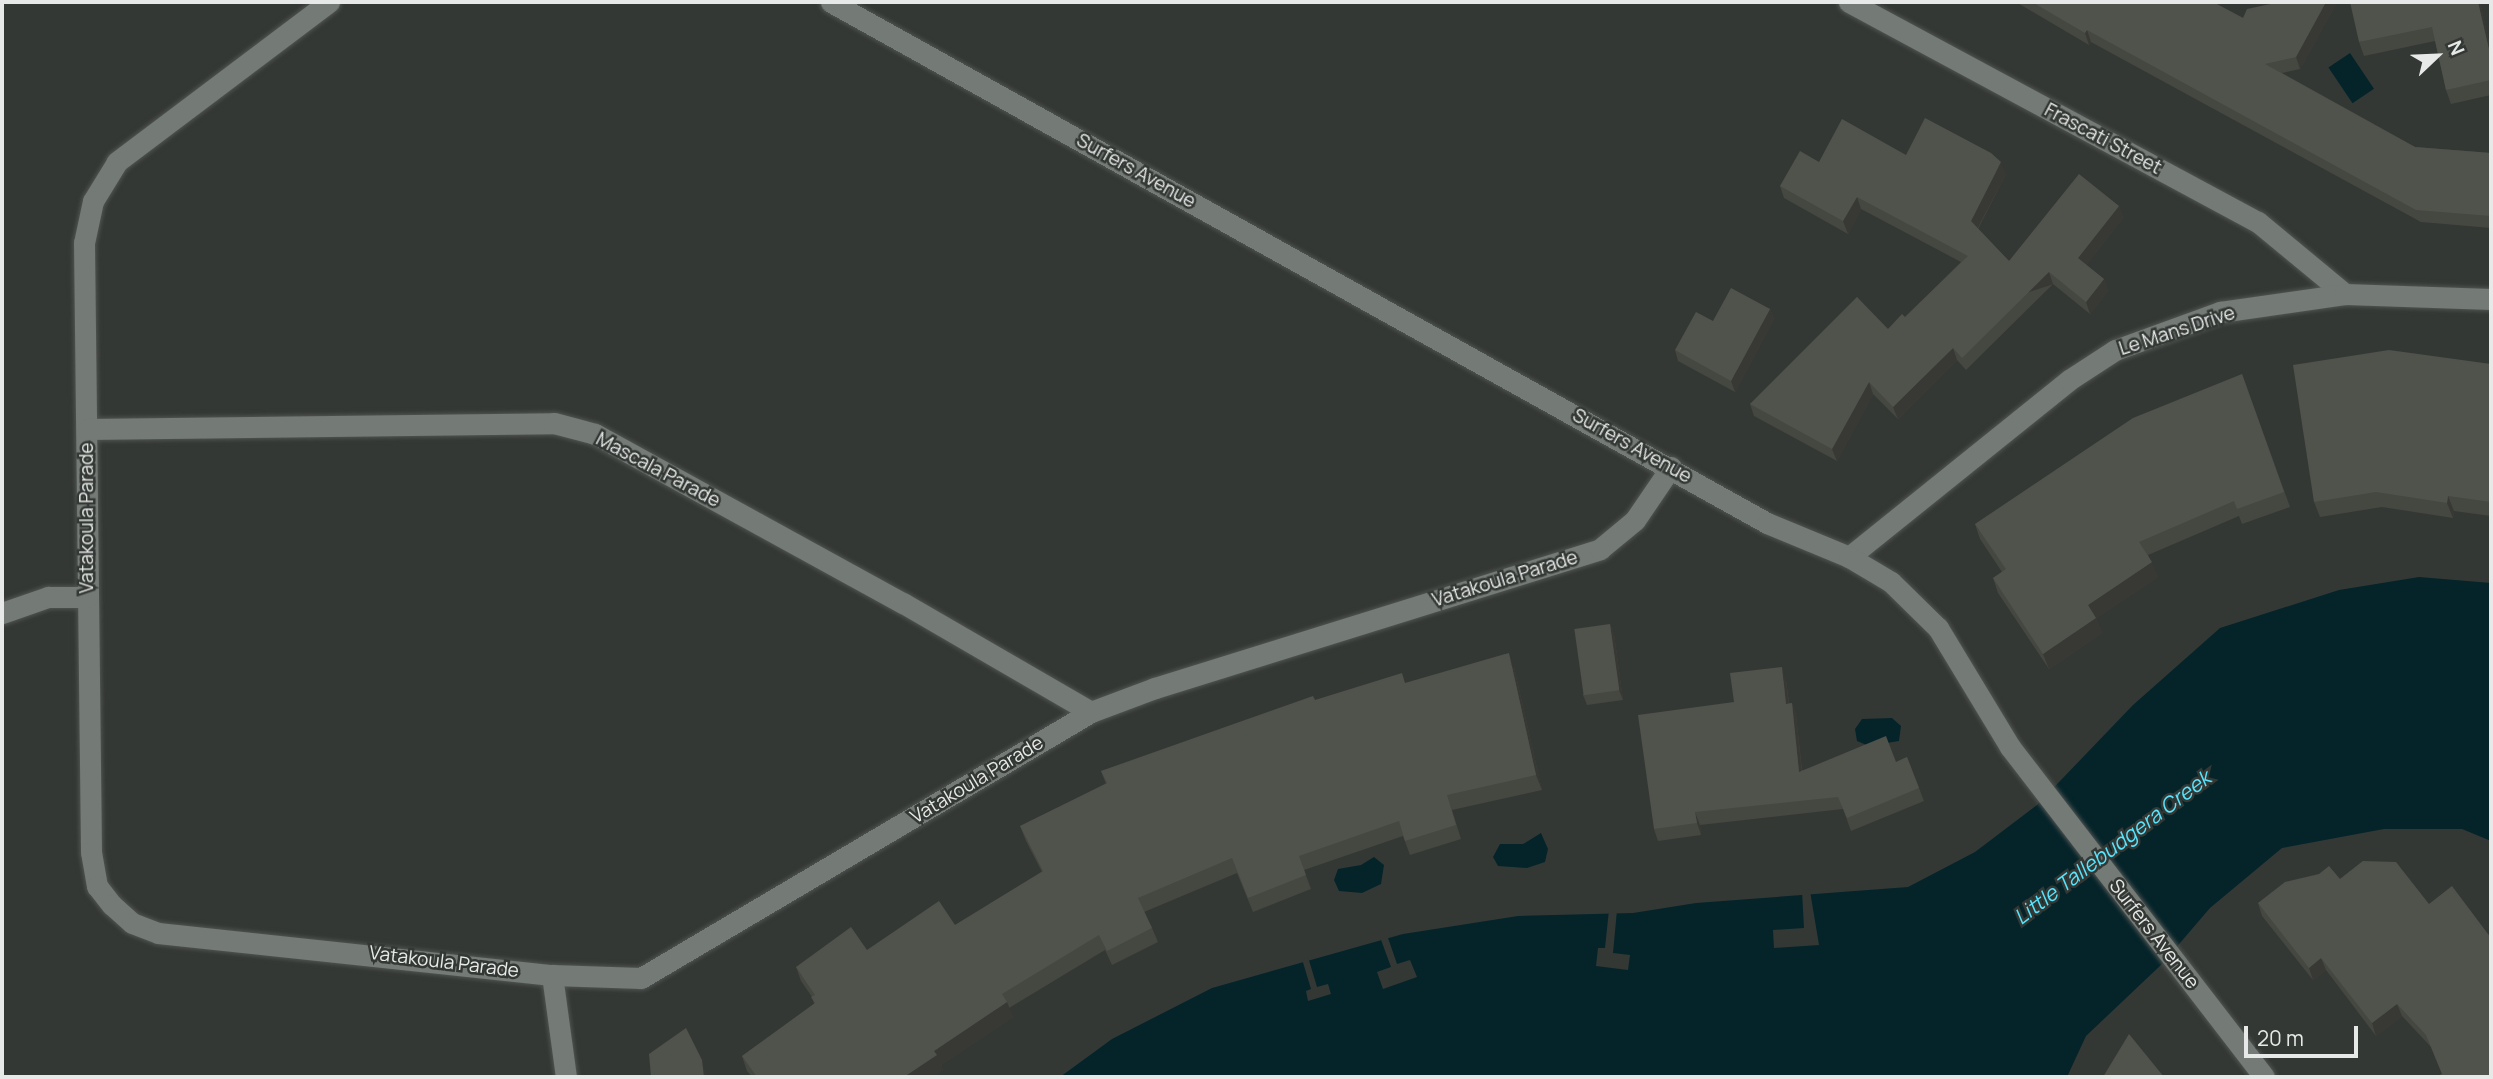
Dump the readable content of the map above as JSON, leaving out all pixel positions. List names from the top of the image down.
{
  "streets": {
    "street": [
      "Frascati Street",
      "Surfers Avenue",
      "Le Mans Drive",
      "Mascala Parade",
      "Vatakoula Parade"
    ]
  },
  "crossings": [
    ["Frascati Street", "Le Mans Drive"],
    ["Surfers Avenue", "Le Mans Drive"],
    ["Surfers Avenue", "Vatakoula Parade"],
    ["Mascala Parade", "Vatakoula Parade"]
  ],
  "water": ["Little Tallebudgera Creek"],
  "scale_bar": "20 m",
  "north": "top right"
}
